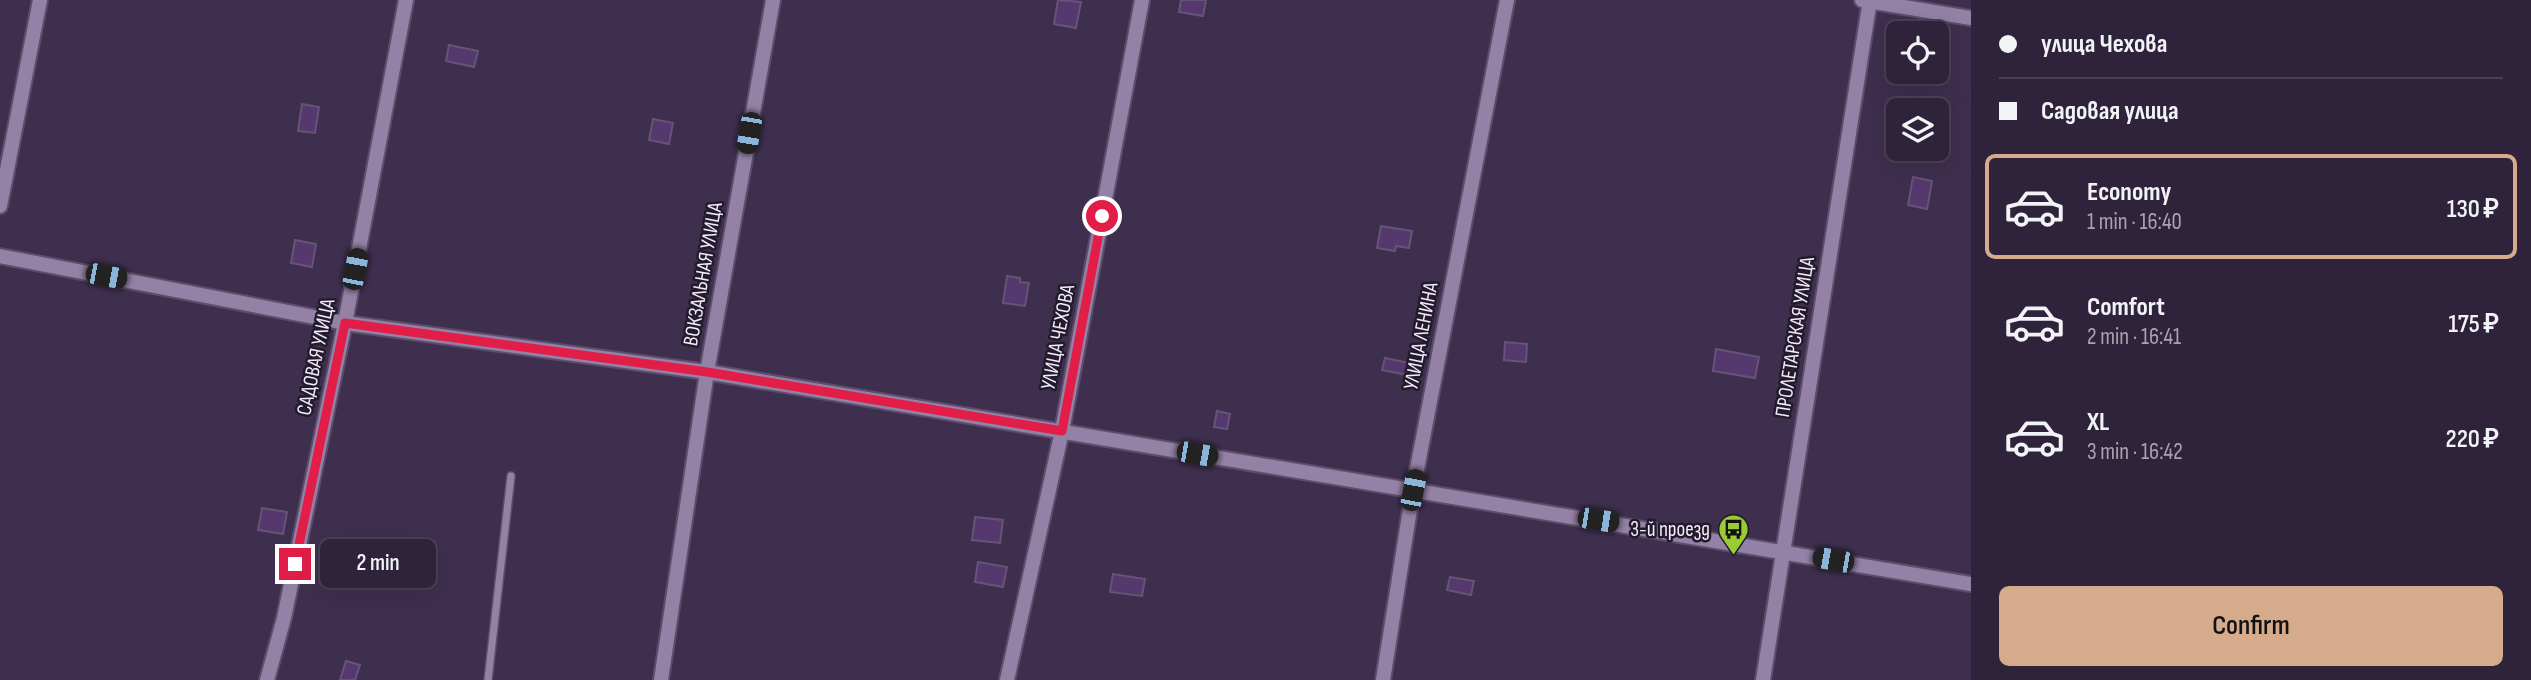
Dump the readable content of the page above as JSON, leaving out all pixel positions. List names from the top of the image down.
{
  "streets": {
    "street": [
      "ВОКЗАЛЬНАЯ УЛИЦА",
      "УЛИЦА ЛЕНИНА",
      "УЛИЦА ЧЕХОВА",
      "ПРОЛЕТАРСКАЯ УЛИЦА",
      "САДОВАЯ УЛИЦА"
    ]
  },
  "places": {
    "bus stop": ["3-й проезд"]
  },
  "page": {
    "banner": ["улица Чехова", "Садовая улица"],
    "list": [
      {
        "name": "Economy",
        "note": "1 min · 16:40",
        "value": "130 ₽"
      },
      {
        "name": "Comfort",
        "note": "2 min · 16:41",
        "value": "175 ₽"
      },
      {
        "name": "XL",
        "note": "3 min · 16:42",
        "value": "220 ₽"
      }
    ],
    "bubble": "2 min",
    "buttons": "Confirm"
  }
}
